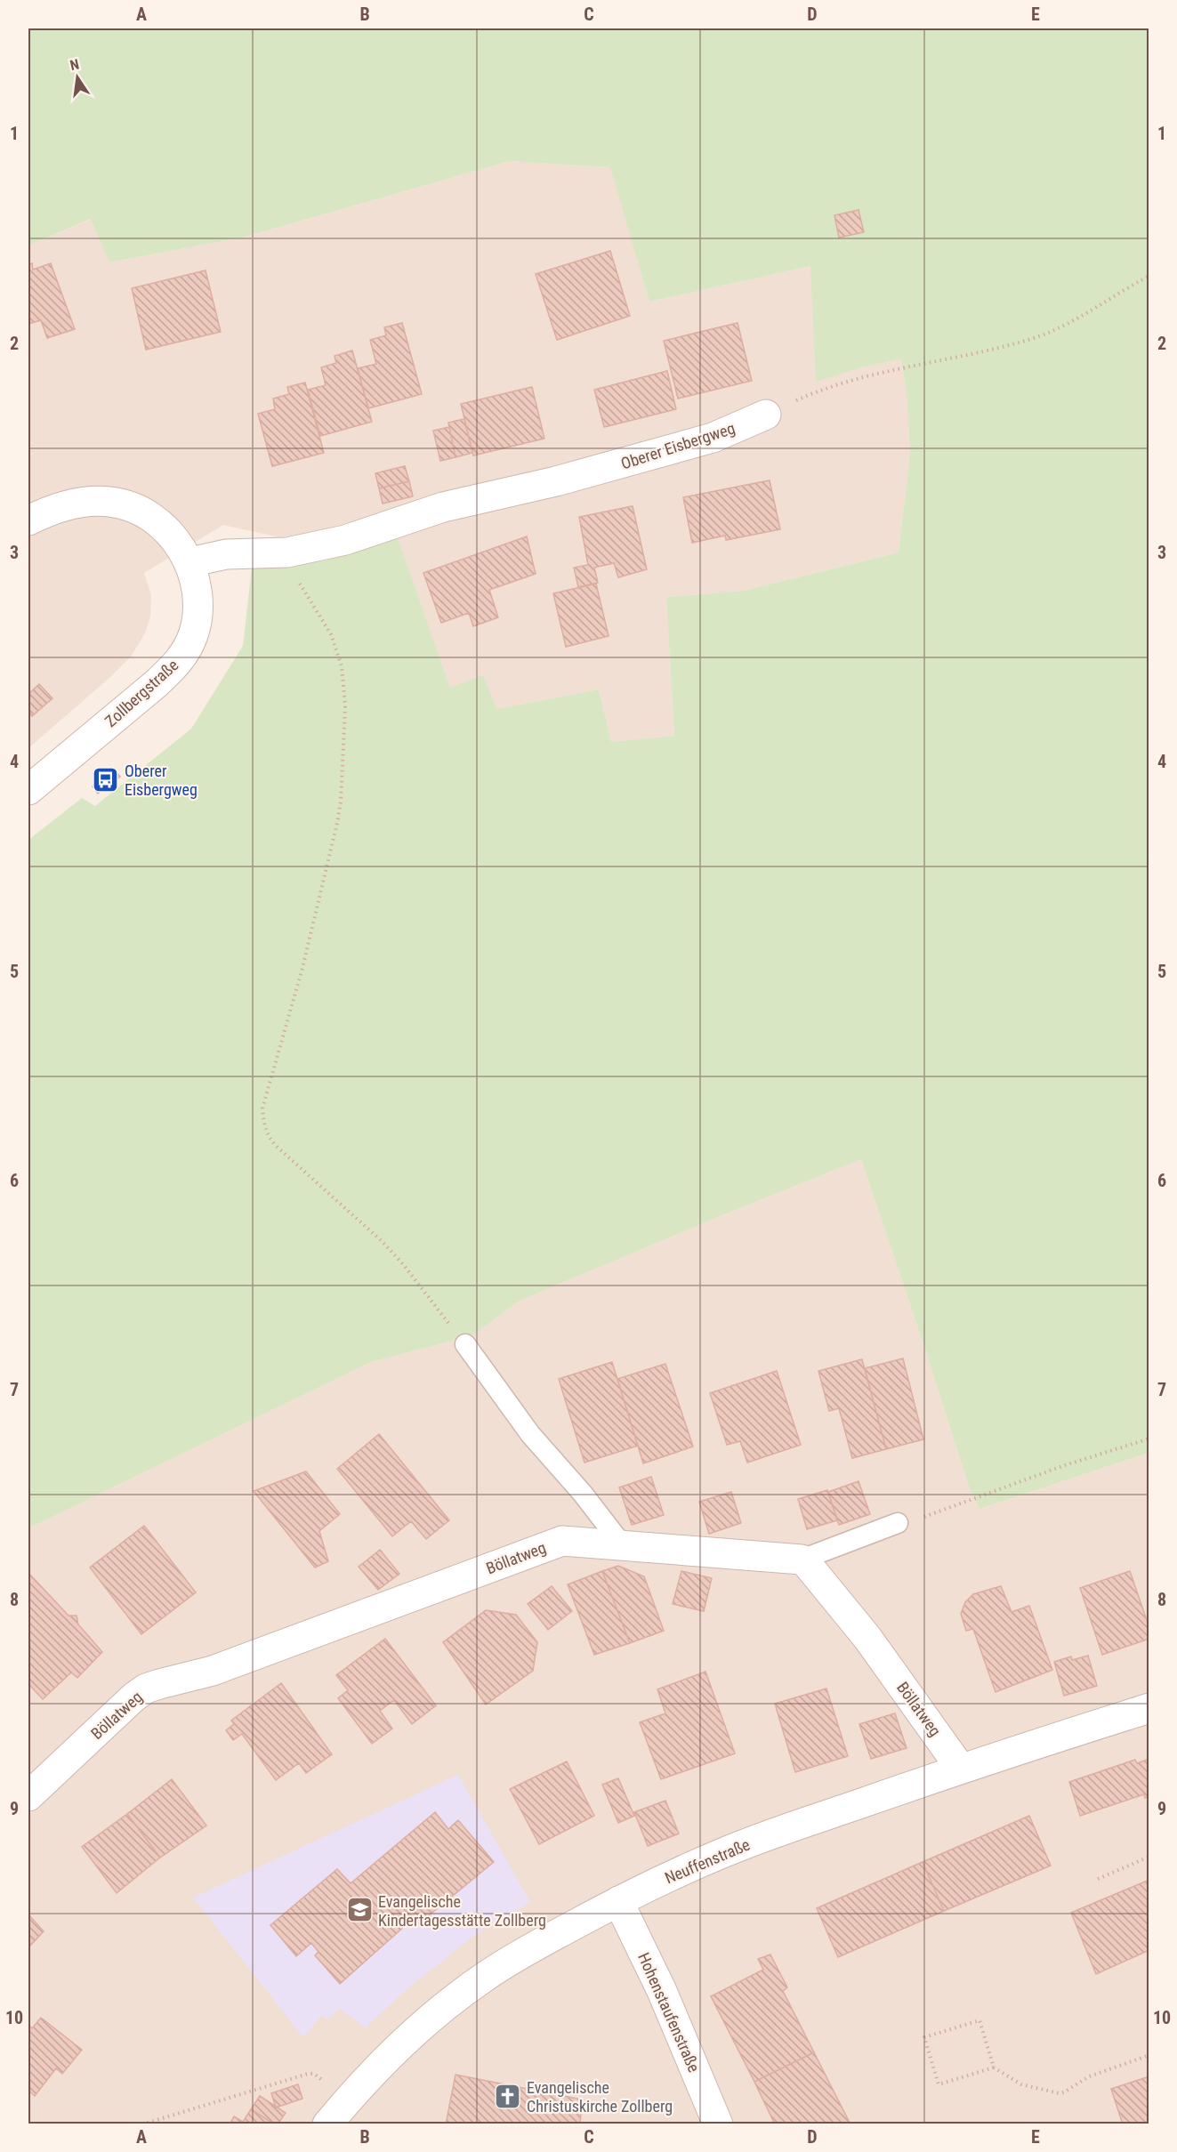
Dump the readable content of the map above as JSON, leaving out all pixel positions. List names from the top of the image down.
{
  "streets": {
    "street": [
      "Oberer Eisbergweg",
      "Zollbergstraße",
      "Böllatweg",
      "Neuffenstraße",
      "Hohenstaufenstraße"
    ]
  },
  "crossings": [
    ["Oberer Eisbergweg", "Zollbergstraße"],
    ["Böllatweg", "Neuffenstraße"],
    ["Neuffenstraße", "Hohenstaufenstraße"]
  ],
  "places": {
    "bus stop": ["Oberer Eisbergweg"],
    "school or university": ["Evangelische Kindertagesstätte Zollberg"],
    "church": ["Evangelische Christuskirche Zollberg"]
  },
  "north": "top",
  "grid": {
    "columns": [
      "A",
      "B",
      "C",
      "D",
      "E"
    ],
    "rows": [
      "1",
      "2",
      "3",
      "4",
      "5",
      "6",
      "7",
      "8",
      "9",
      "10"
    ]
  }
}
